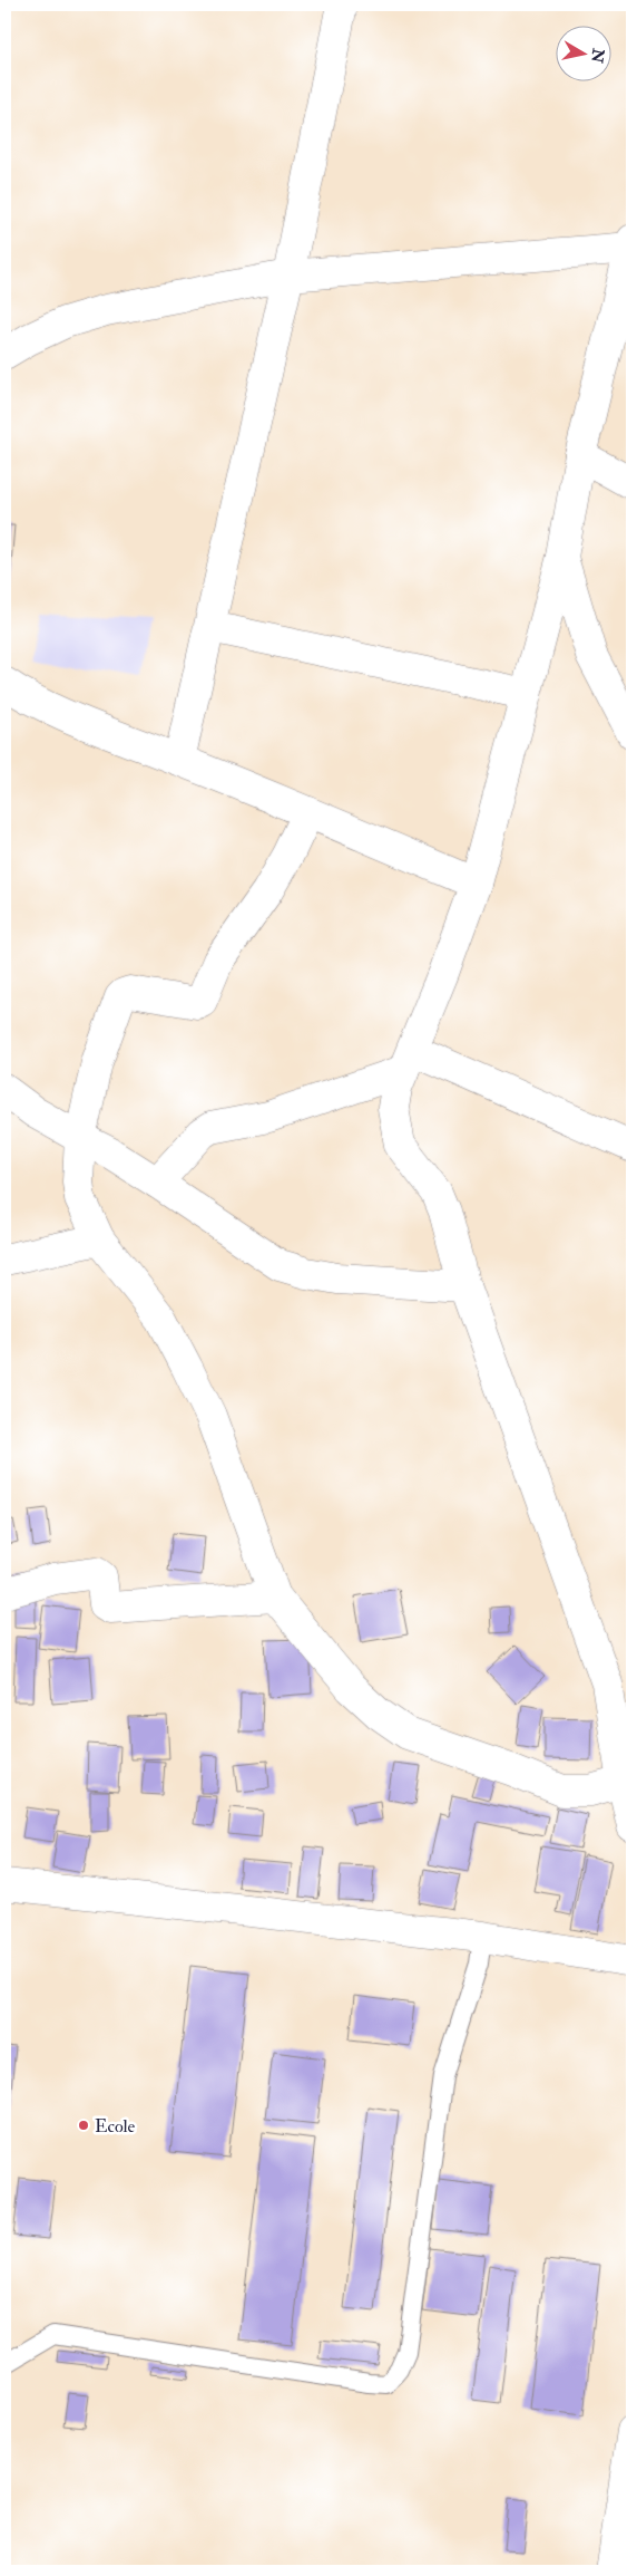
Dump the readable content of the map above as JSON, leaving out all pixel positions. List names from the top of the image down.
{
  "places": ["Ecole"],
  "north": "right"
}
